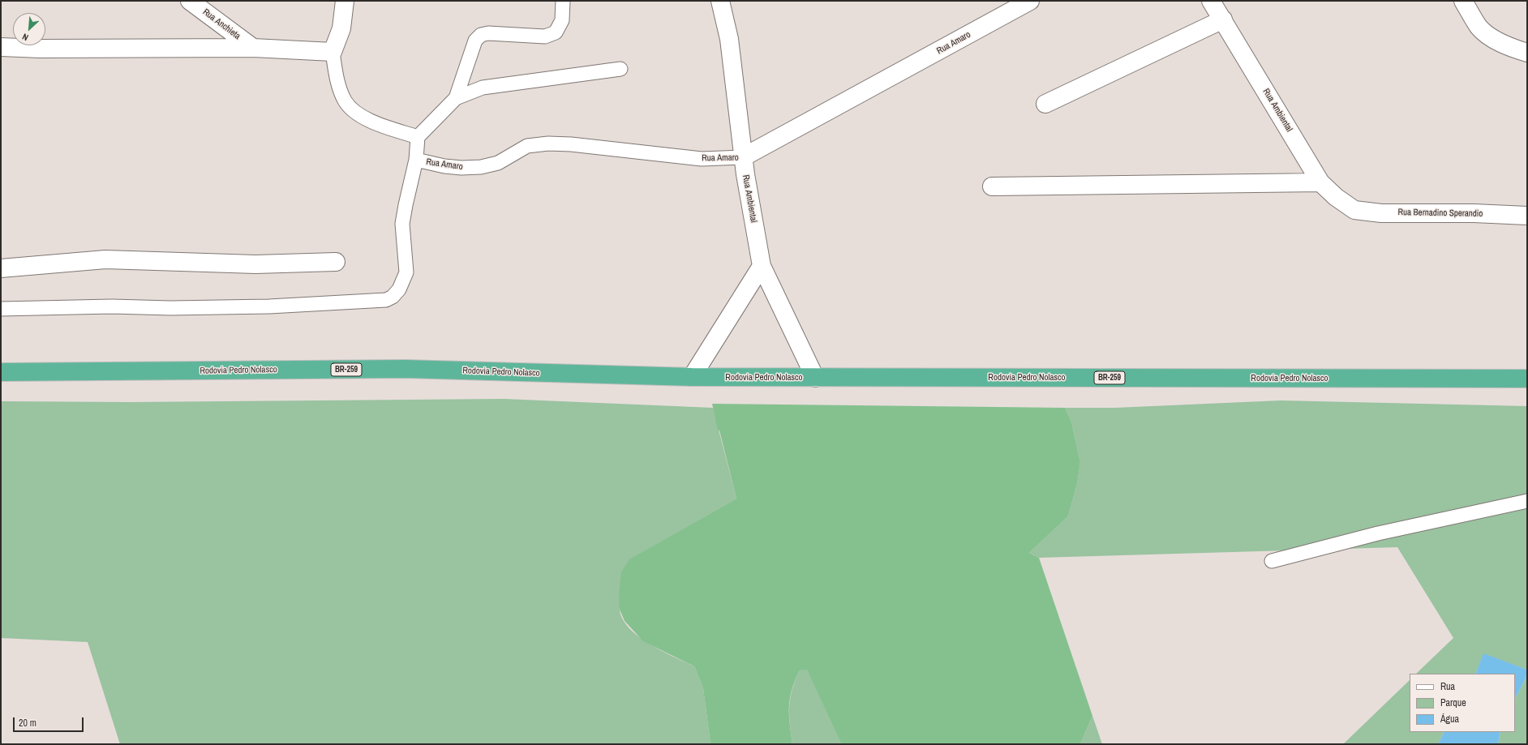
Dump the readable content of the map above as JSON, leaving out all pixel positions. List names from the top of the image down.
{
  "streets": {
    "highway": ["BR-259", "Rodovia Pedro Nolasco"],
    "street": [
      "Rua Anchieta",
      "Rua Amaro",
      "Rua Ambiental",
      "Rua Bernadino Sperandio"
    ]
  },
  "crossings": [
    ["Rua Amaro", "Rua Ambiental"],
    ["Rua Ambiental", "Rua Bernadino Sperandio"],
    ["Rua Ambiental", "Rodovia Pedro Nolasco"]
  ],
  "legend": ["Rua", "Parque", "Água"],
  "scale_bar": "20 m",
  "north": "bottom left"
}
